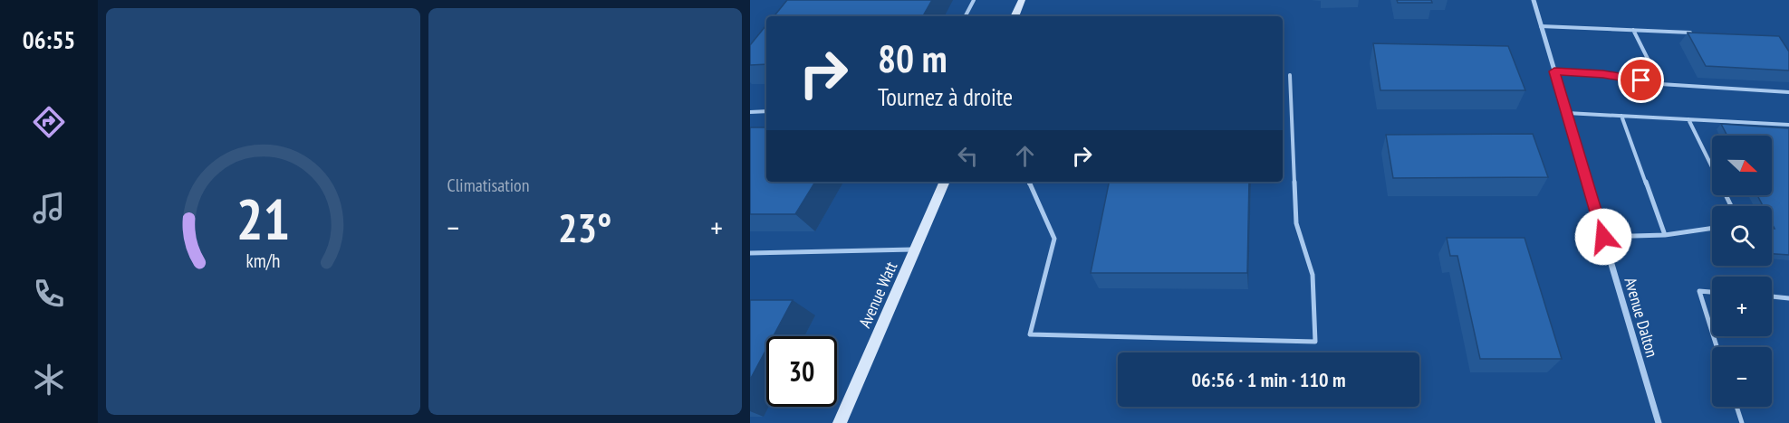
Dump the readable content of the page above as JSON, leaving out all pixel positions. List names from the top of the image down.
{
  "streets": {
    "street": ["Avenue Watt", "Avenue Dalton"]
  },
  "north": "right",
  "page": {
    "tabs": "06:55",
    "tile": "Climatisation",
    "turn": ["80 m", "Tournez à droite"],
    "map_buttons": ["+", "−"],
    "heat": ["−", "23°", "+"],
    "limit": "30",
    "trip": "06:56 · 1 min · 110 m",
    "gauge": ["21", "km/h"]
  }
}
